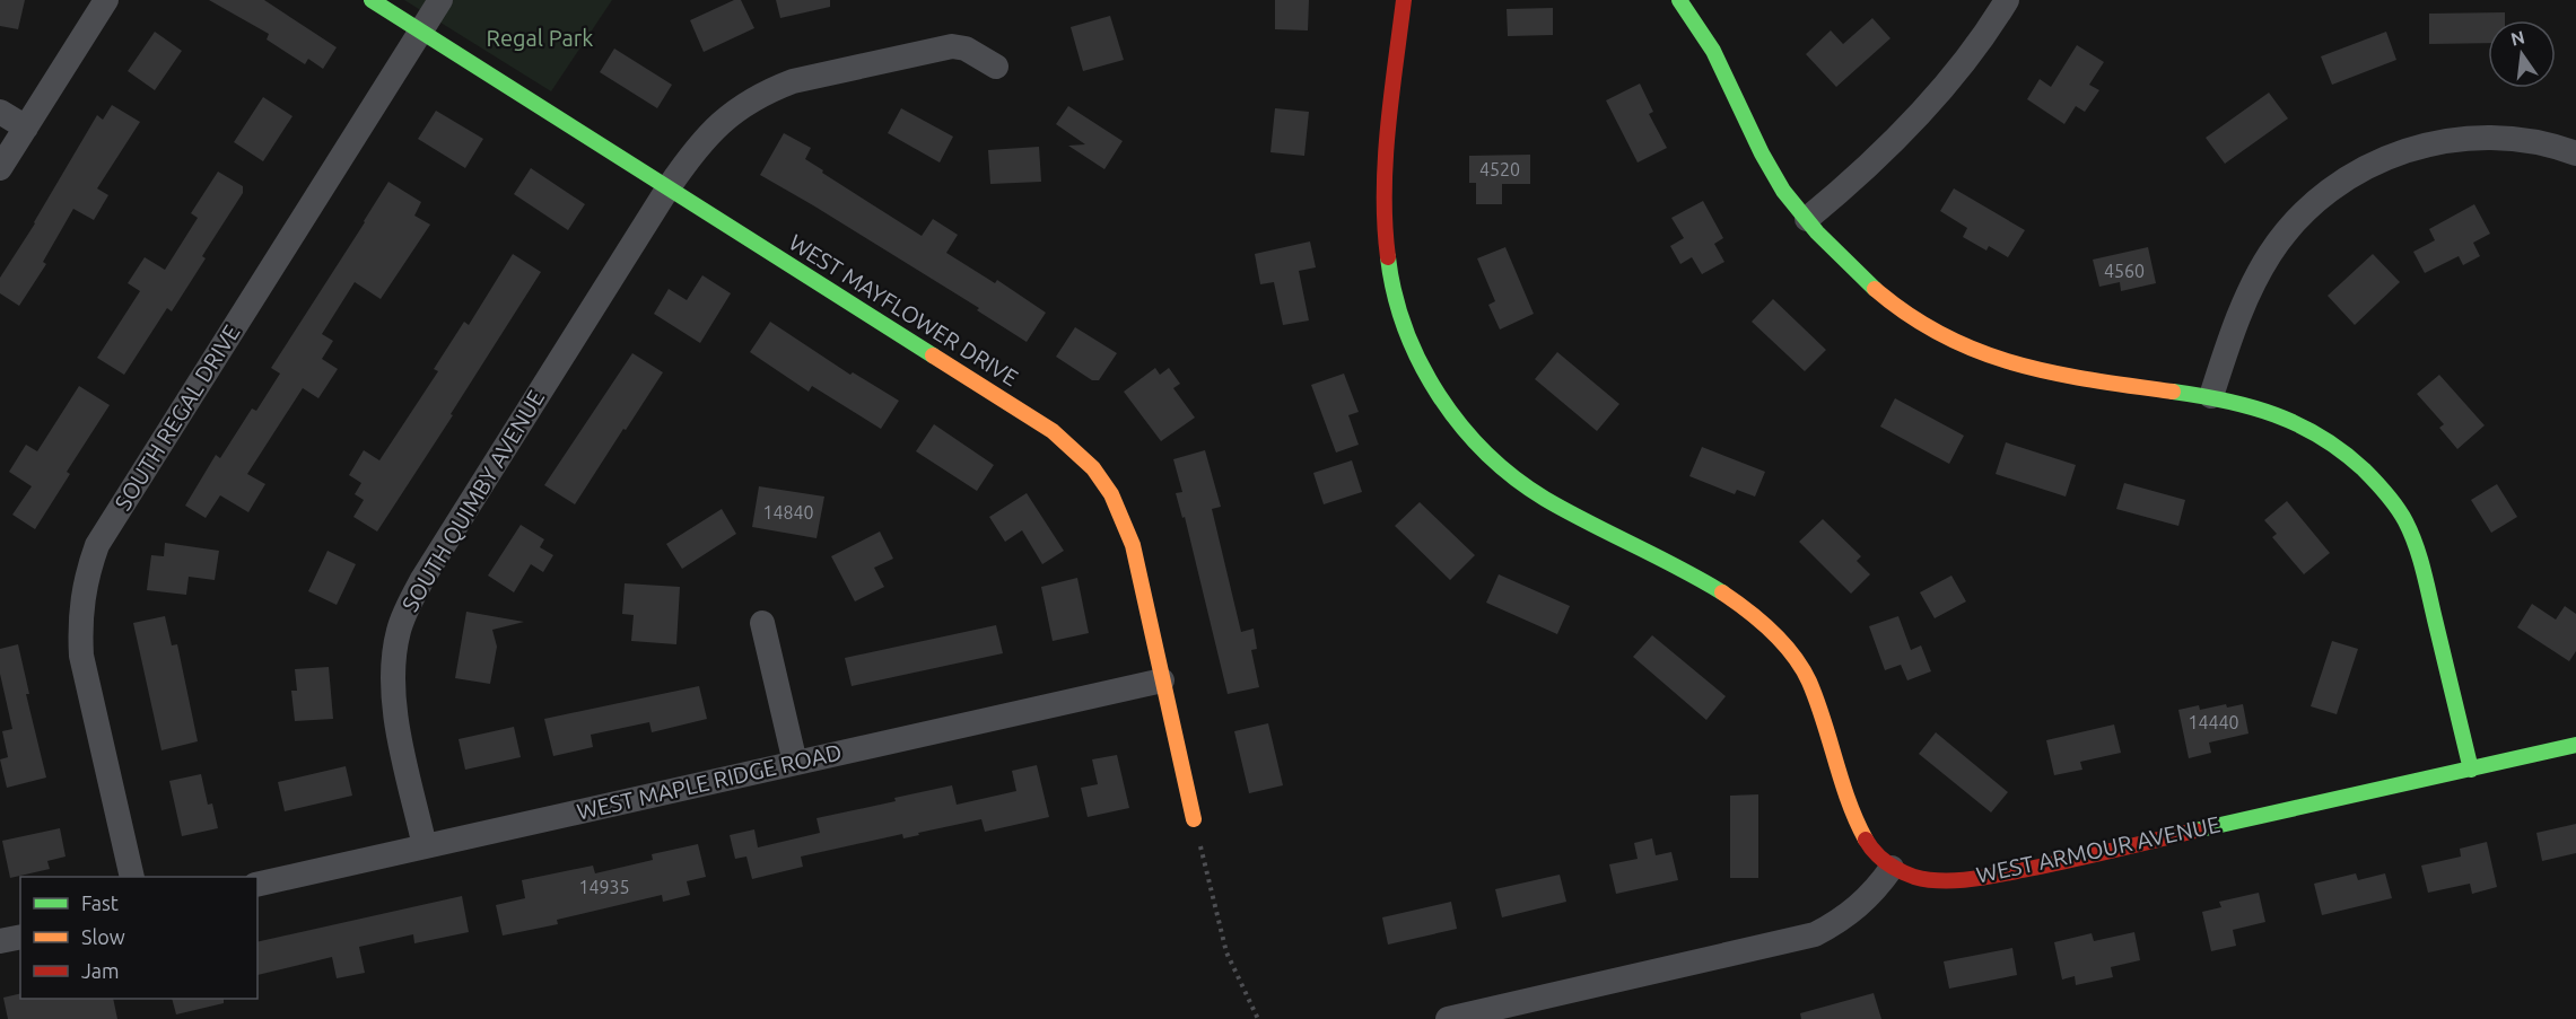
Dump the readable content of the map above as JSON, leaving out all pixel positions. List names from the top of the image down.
{
  "streets": {
    "street": [
      "WEST MAYFLOWER DRIVE",
      "SOUTH REGAL DRIVE",
      "SOUTH QUIMBY AVENUE",
      "WEST MAPLE RIDGE ROAD",
      "WEST ARMOUR AVENUE"
    ]
  },
  "crossings": [
    ["WEST MAYFLOWER DRIVE", "SOUTH REGAL DRIVE"],
    ["WEST MAYFLOWER DRIVE", "SOUTH QUIMBY AVENUE"],
    ["WEST MAYFLOWER DRIVE", "WEST MAPLE RIDGE ROAD"],
    ["SOUTH QUIMBY AVENUE", "WEST MAPLE RIDGE ROAD"]
  ],
  "parks": ["Regal Park"],
  "house_numbers": [
    "4520",
    "4560",
    "14840",
    "14440",
    "14935"
  ],
  "legend": ["Fast", "Slow", "Jam"],
  "north": "top"
}
